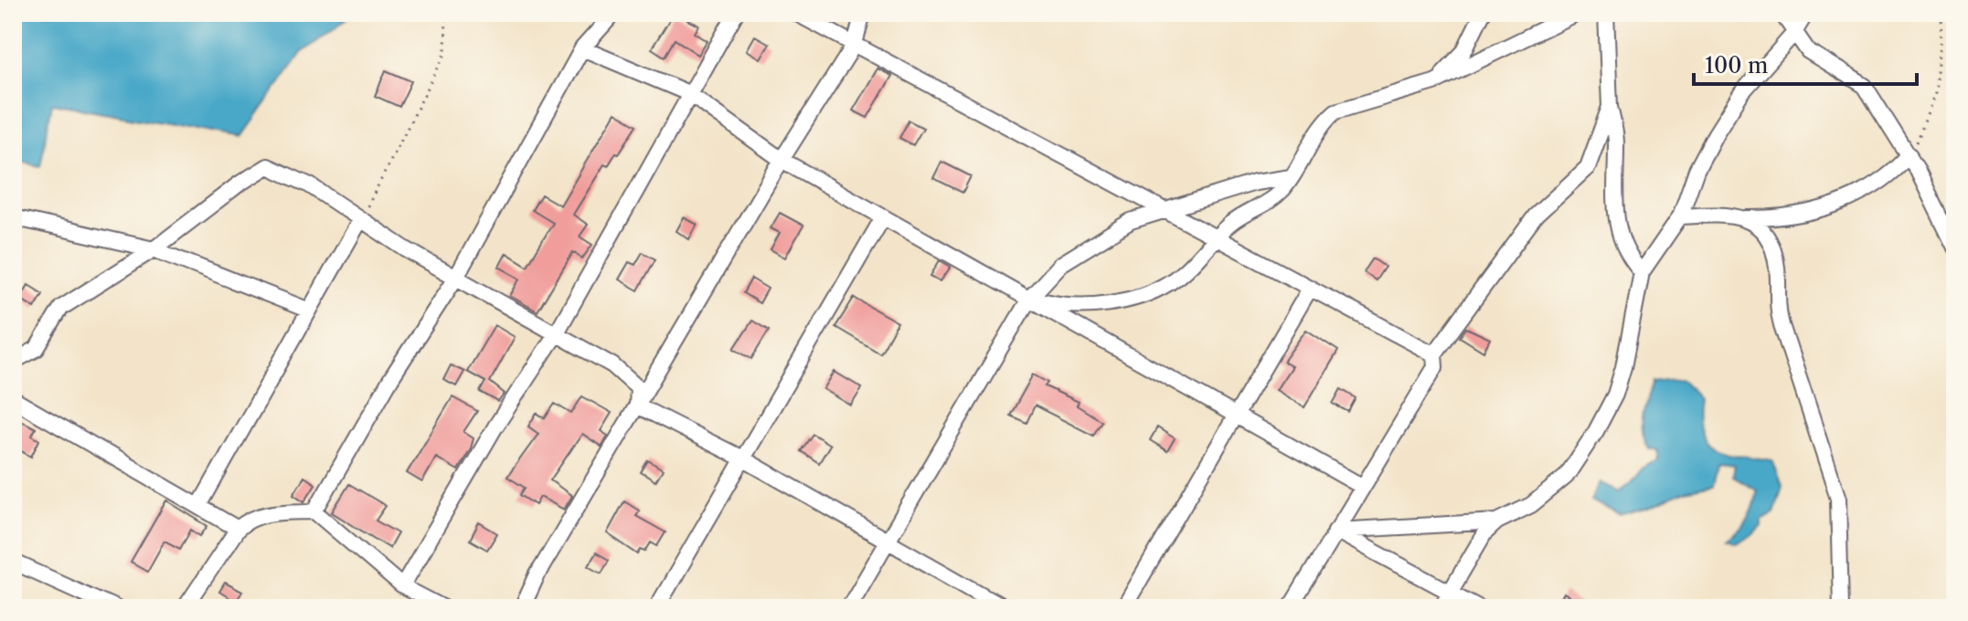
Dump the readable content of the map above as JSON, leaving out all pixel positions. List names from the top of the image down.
{
  "scale_bar": "100 m"
}
